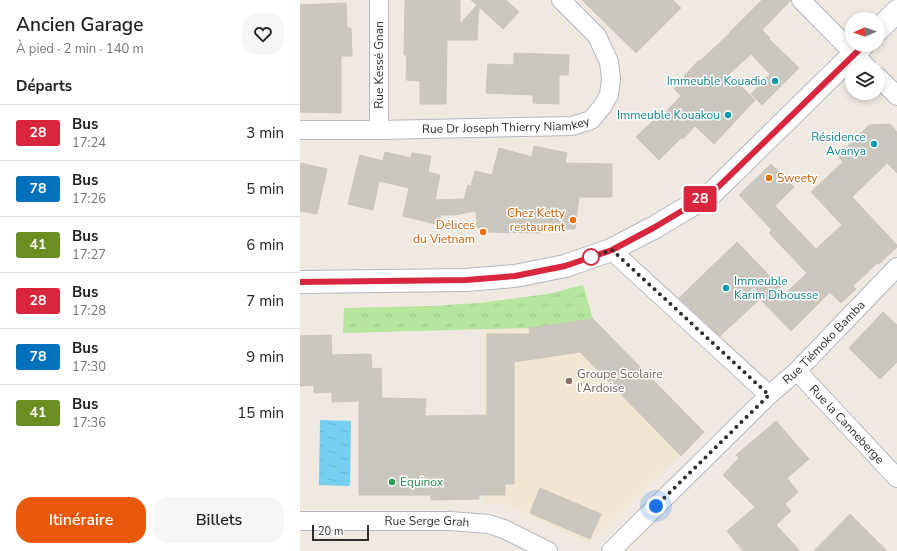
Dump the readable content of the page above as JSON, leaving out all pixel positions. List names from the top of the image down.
{
  "streets": {
    "street": [
      "Rue Kessé Gnan",
      "Rue Dr Joseph Thierry Niamkey",
      "Rue Tiémoko Bamba",
      "Rue la Canneberge",
      "Rue Serge Grah"
    ]
  },
  "crossings": [
    ["Rue Kessé Gnan", "Rue Dr Joseph Thierry Niamkey"],
    ["Rue Tiémoko Bamba", "Rue la Canneberge"]
  ],
  "places": [
    "Immeuble Kouadio",
    "Immeuble Kouakou",
    "Résidence Avanya",
    "Sweety",
    "Chez Ketty restaurant",
    "Délices du Vietnam",
    "Immeuble Karim Dibousse",
    "Groupe Scolaire l'Ardoise",
    "Equinox"
  ],
  "lines": ["bus line 28"],
  "scale_bar": "20 m",
  "north": "left",
  "page": {
    "heading": [
      ["Ancien Garage", "À pied · 2 min · 140 m"],
      "Départs"
    ],
    "on_map": "28",
    "list": [
      {
        "mark": "28",
        "name": "Bus",
        "note": "17:24",
        "value": "3 min"
      },
      {
        "mark": "78",
        "name": "Bus",
        "note": "17:26",
        "value": "5 min"
      },
      {
        "mark": "41",
        "name": "Bus",
        "note": "17:27",
        "value": "6 min"
      },
      {
        "mark": "28",
        "name": "Bus",
        "note": "17:28",
        "value": "7 min"
      },
      {
        "mark": "78",
        "name": "Bus",
        "note": "17:30",
        "value": "9 min"
      },
      {
        "mark": "41",
        "name": "Bus",
        "note": "17:36",
        "value": "15 min"
      }
    ],
    "buttons": ["Itinéraire", "Billets"],
    "scale": "20 m"
  }
}
